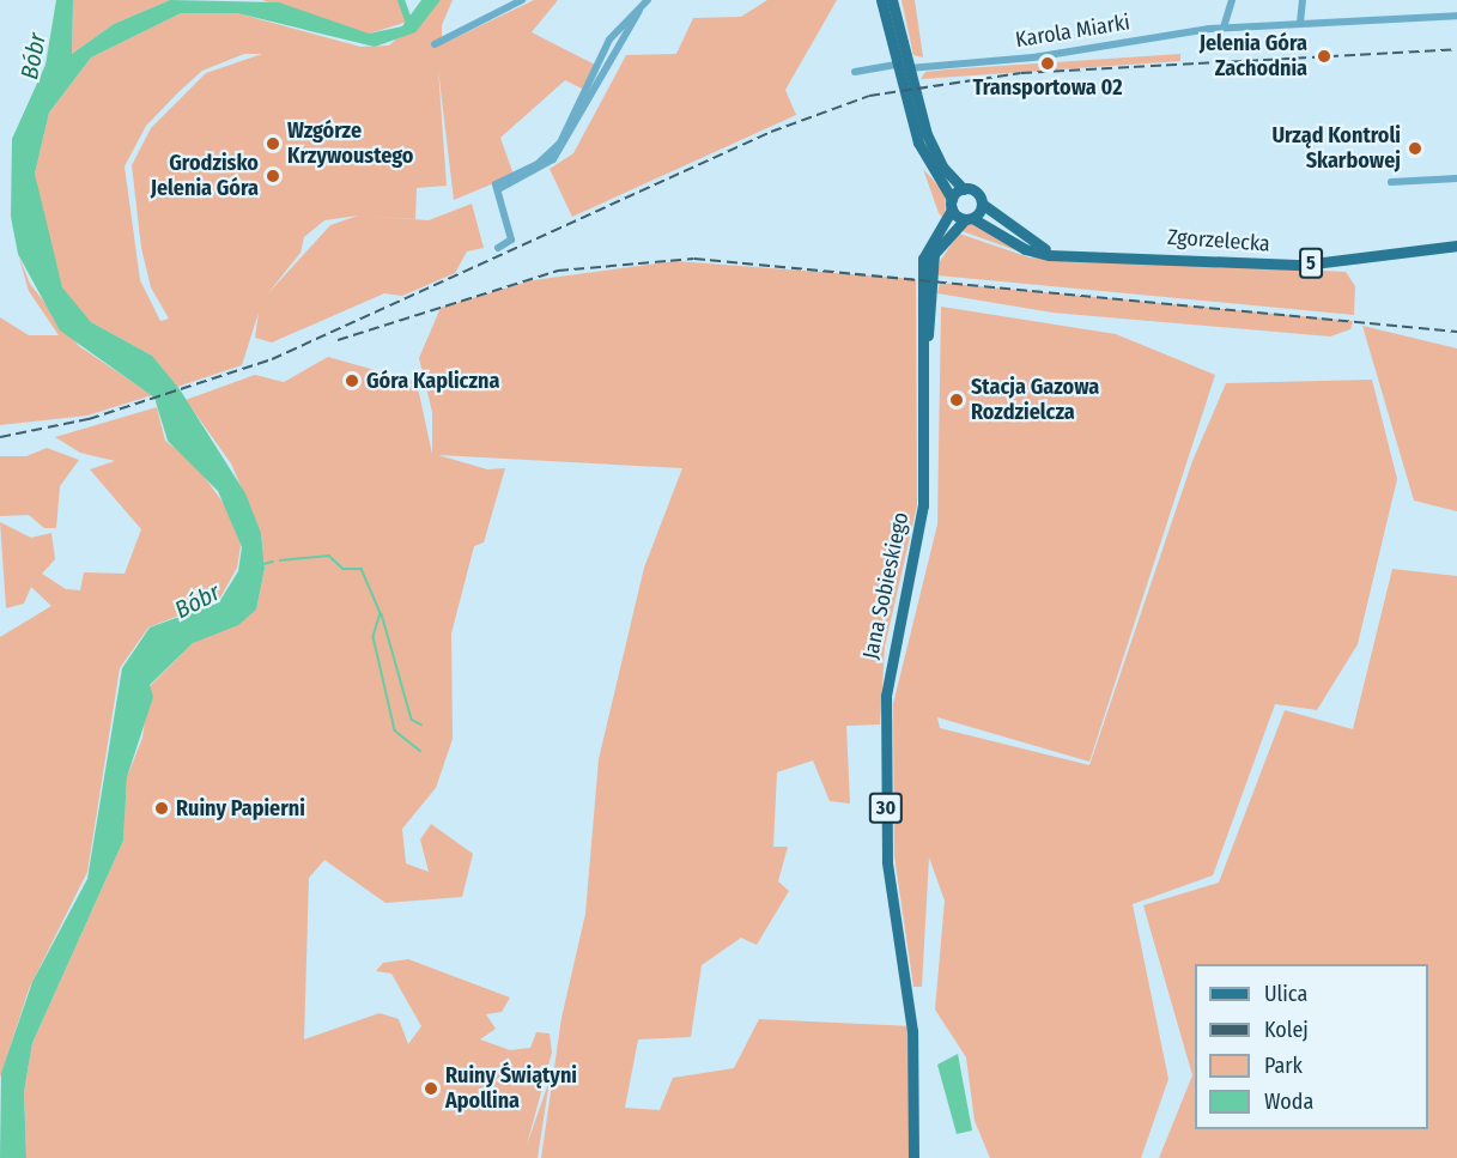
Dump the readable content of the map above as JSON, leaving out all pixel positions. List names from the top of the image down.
{
  "streets": {
    "main road": [
      "Zgorzelecka",
      "5",
      "Jana Sobieskiego",
      "30"
    ],
    "street": ["Karola Miarki"]
  },
  "crossings": [
    ["Karola Miarki", "5"],
    ["Zgorzelecka", "5"],
    ["Zgorzelecka", "Jana Sobieskiego"],
    ["5", "Jana Sobieskiego"]
  ],
  "water": ["Bóbr"],
  "places": [
    "Jelenia Góra Zachodnia",
    "Transportowa 02",
    "Wzgórze Krzywoustego",
    "Urząd Kontroli Skarbowej",
    "Grodzisko Jelenia Góra",
    "Góra Kapliczna",
    "Stacja Gazowa Rozdzielcza",
    "Ruiny Papierni",
    "Ruiny Świątyni Apollina"
  ],
  "legend": [
    "Ulica",
    "Kolej",
    "Park",
    "Woda"
  ]
}
